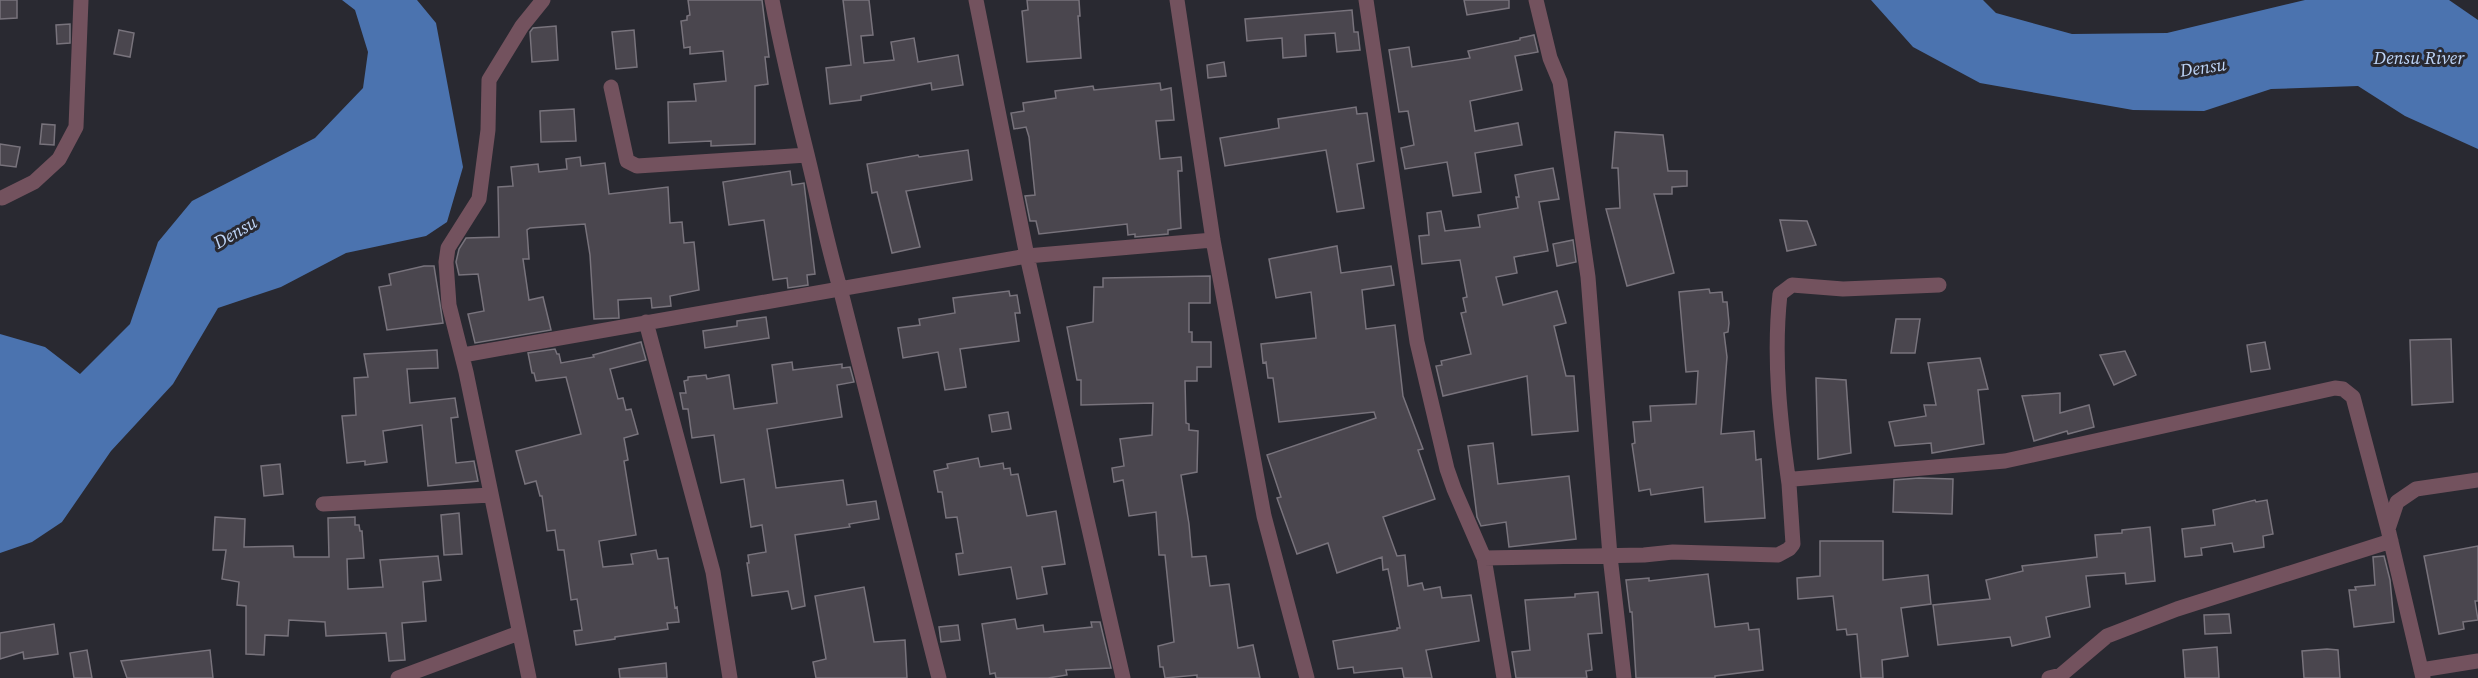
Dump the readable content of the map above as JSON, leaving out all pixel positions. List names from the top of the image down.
{
  "water": ["Densu River", "Densu"]
}
